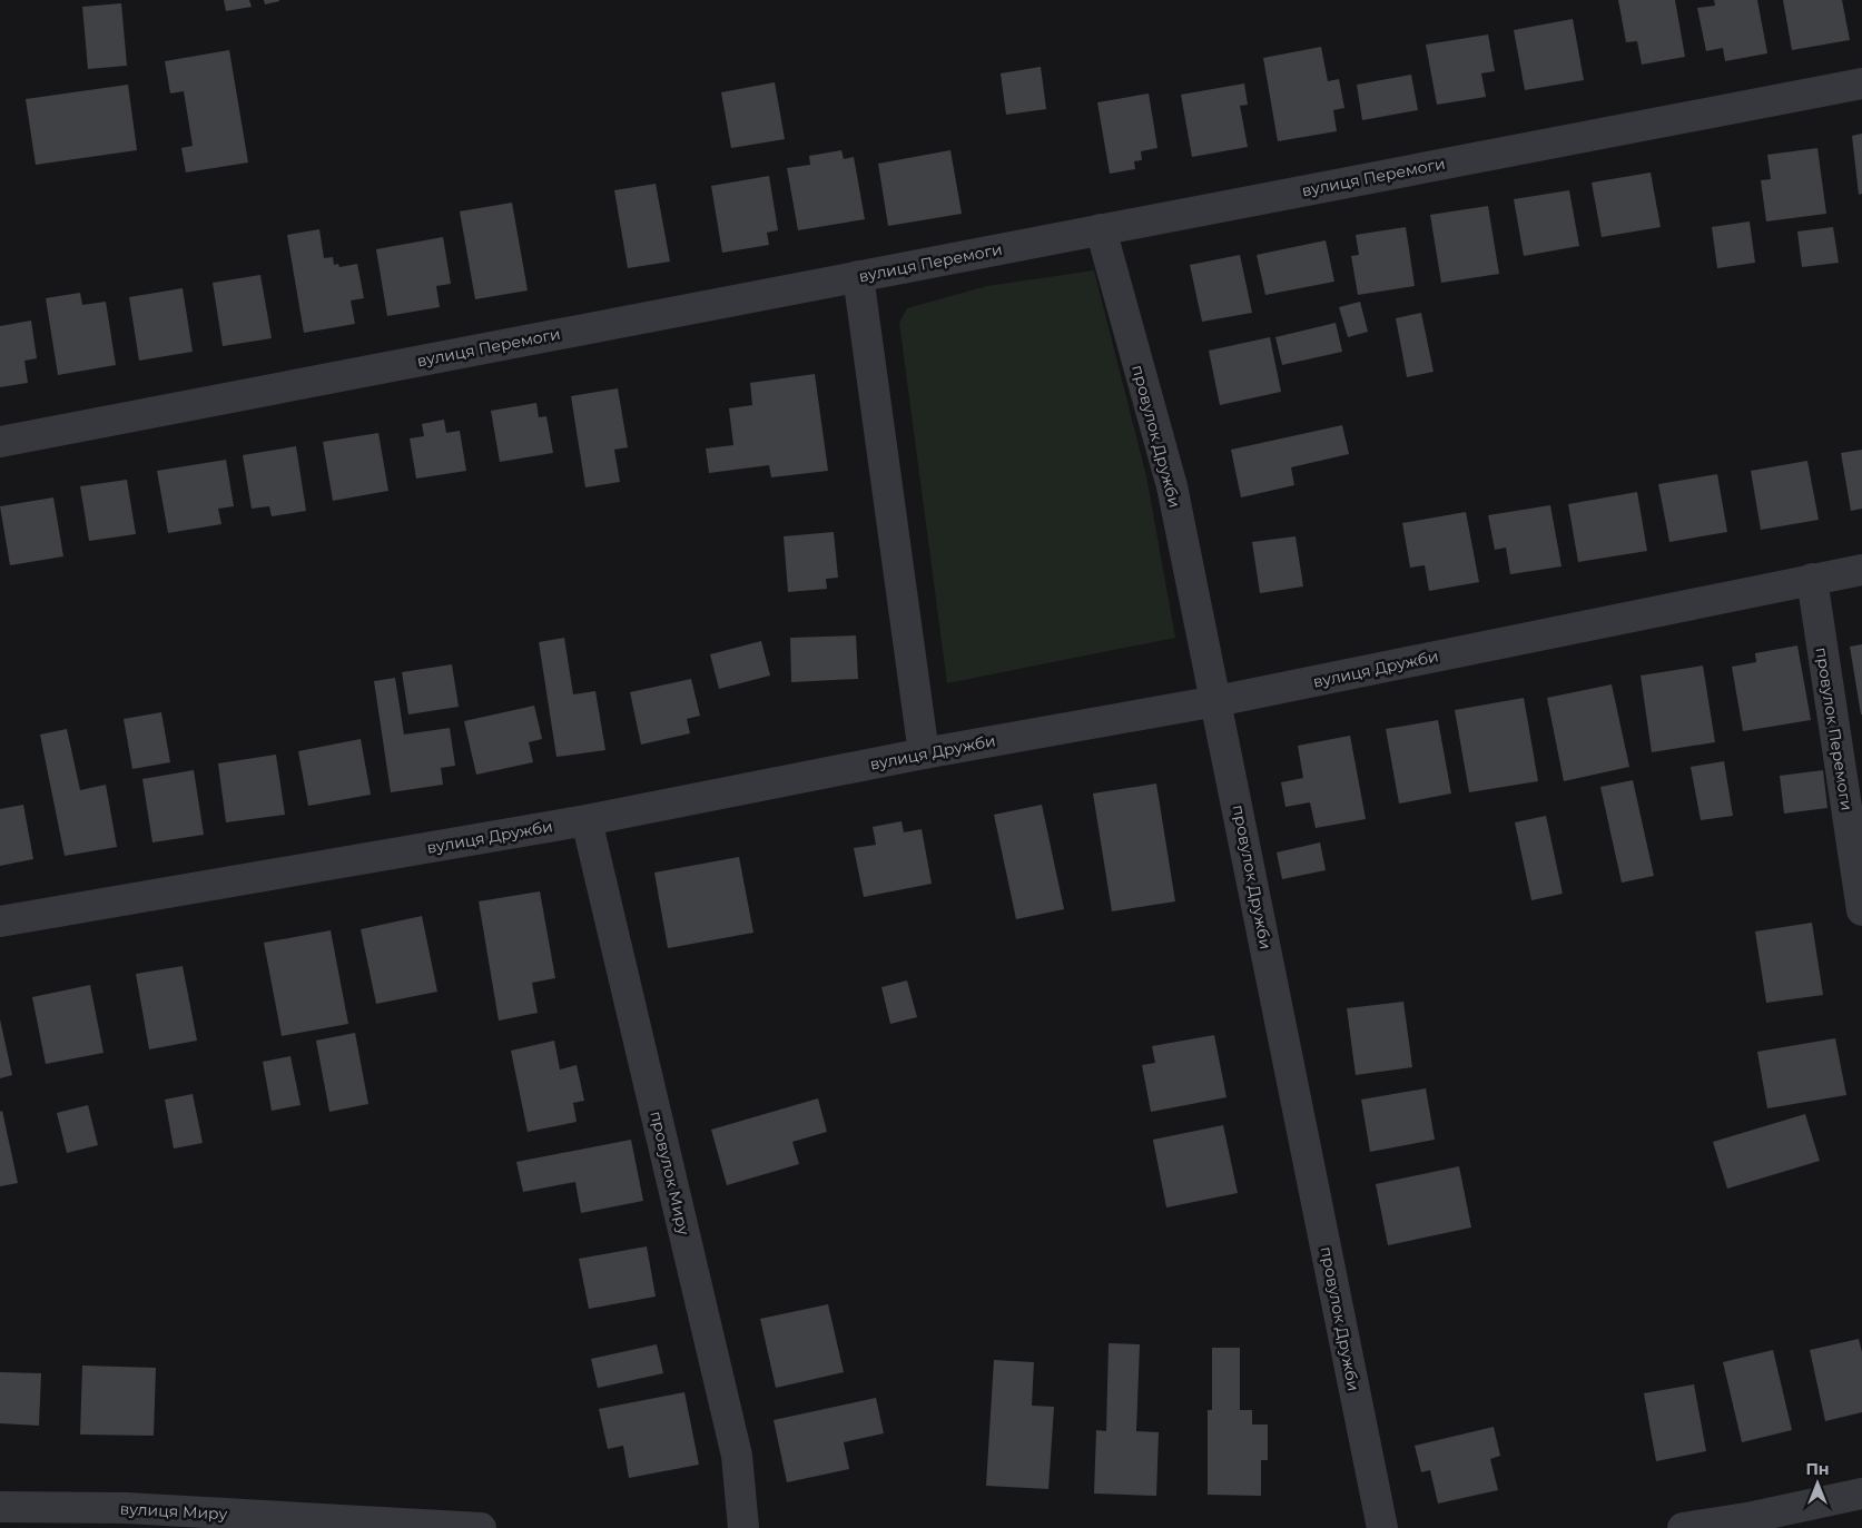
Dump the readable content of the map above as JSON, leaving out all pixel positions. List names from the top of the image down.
{
  "streets": {
    "street": [
      "вулиця Перемоги",
      "провулок Дружби",
      "вулиця Дружби",
      "провулок Перемоги",
      "провулок Миру",
      "вулиця Миру"
    ]
  },
  "crossings": [
    ["вулиця Перемоги", "провулок Дружби"],
    ["провулок Дружби", "вулиця Дружби"],
    ["вулиця Дружби", "провулок Перемоги"],
    ["вулиця Дружби", "провулок Миру"]
  ],
  "north": "top"
}
